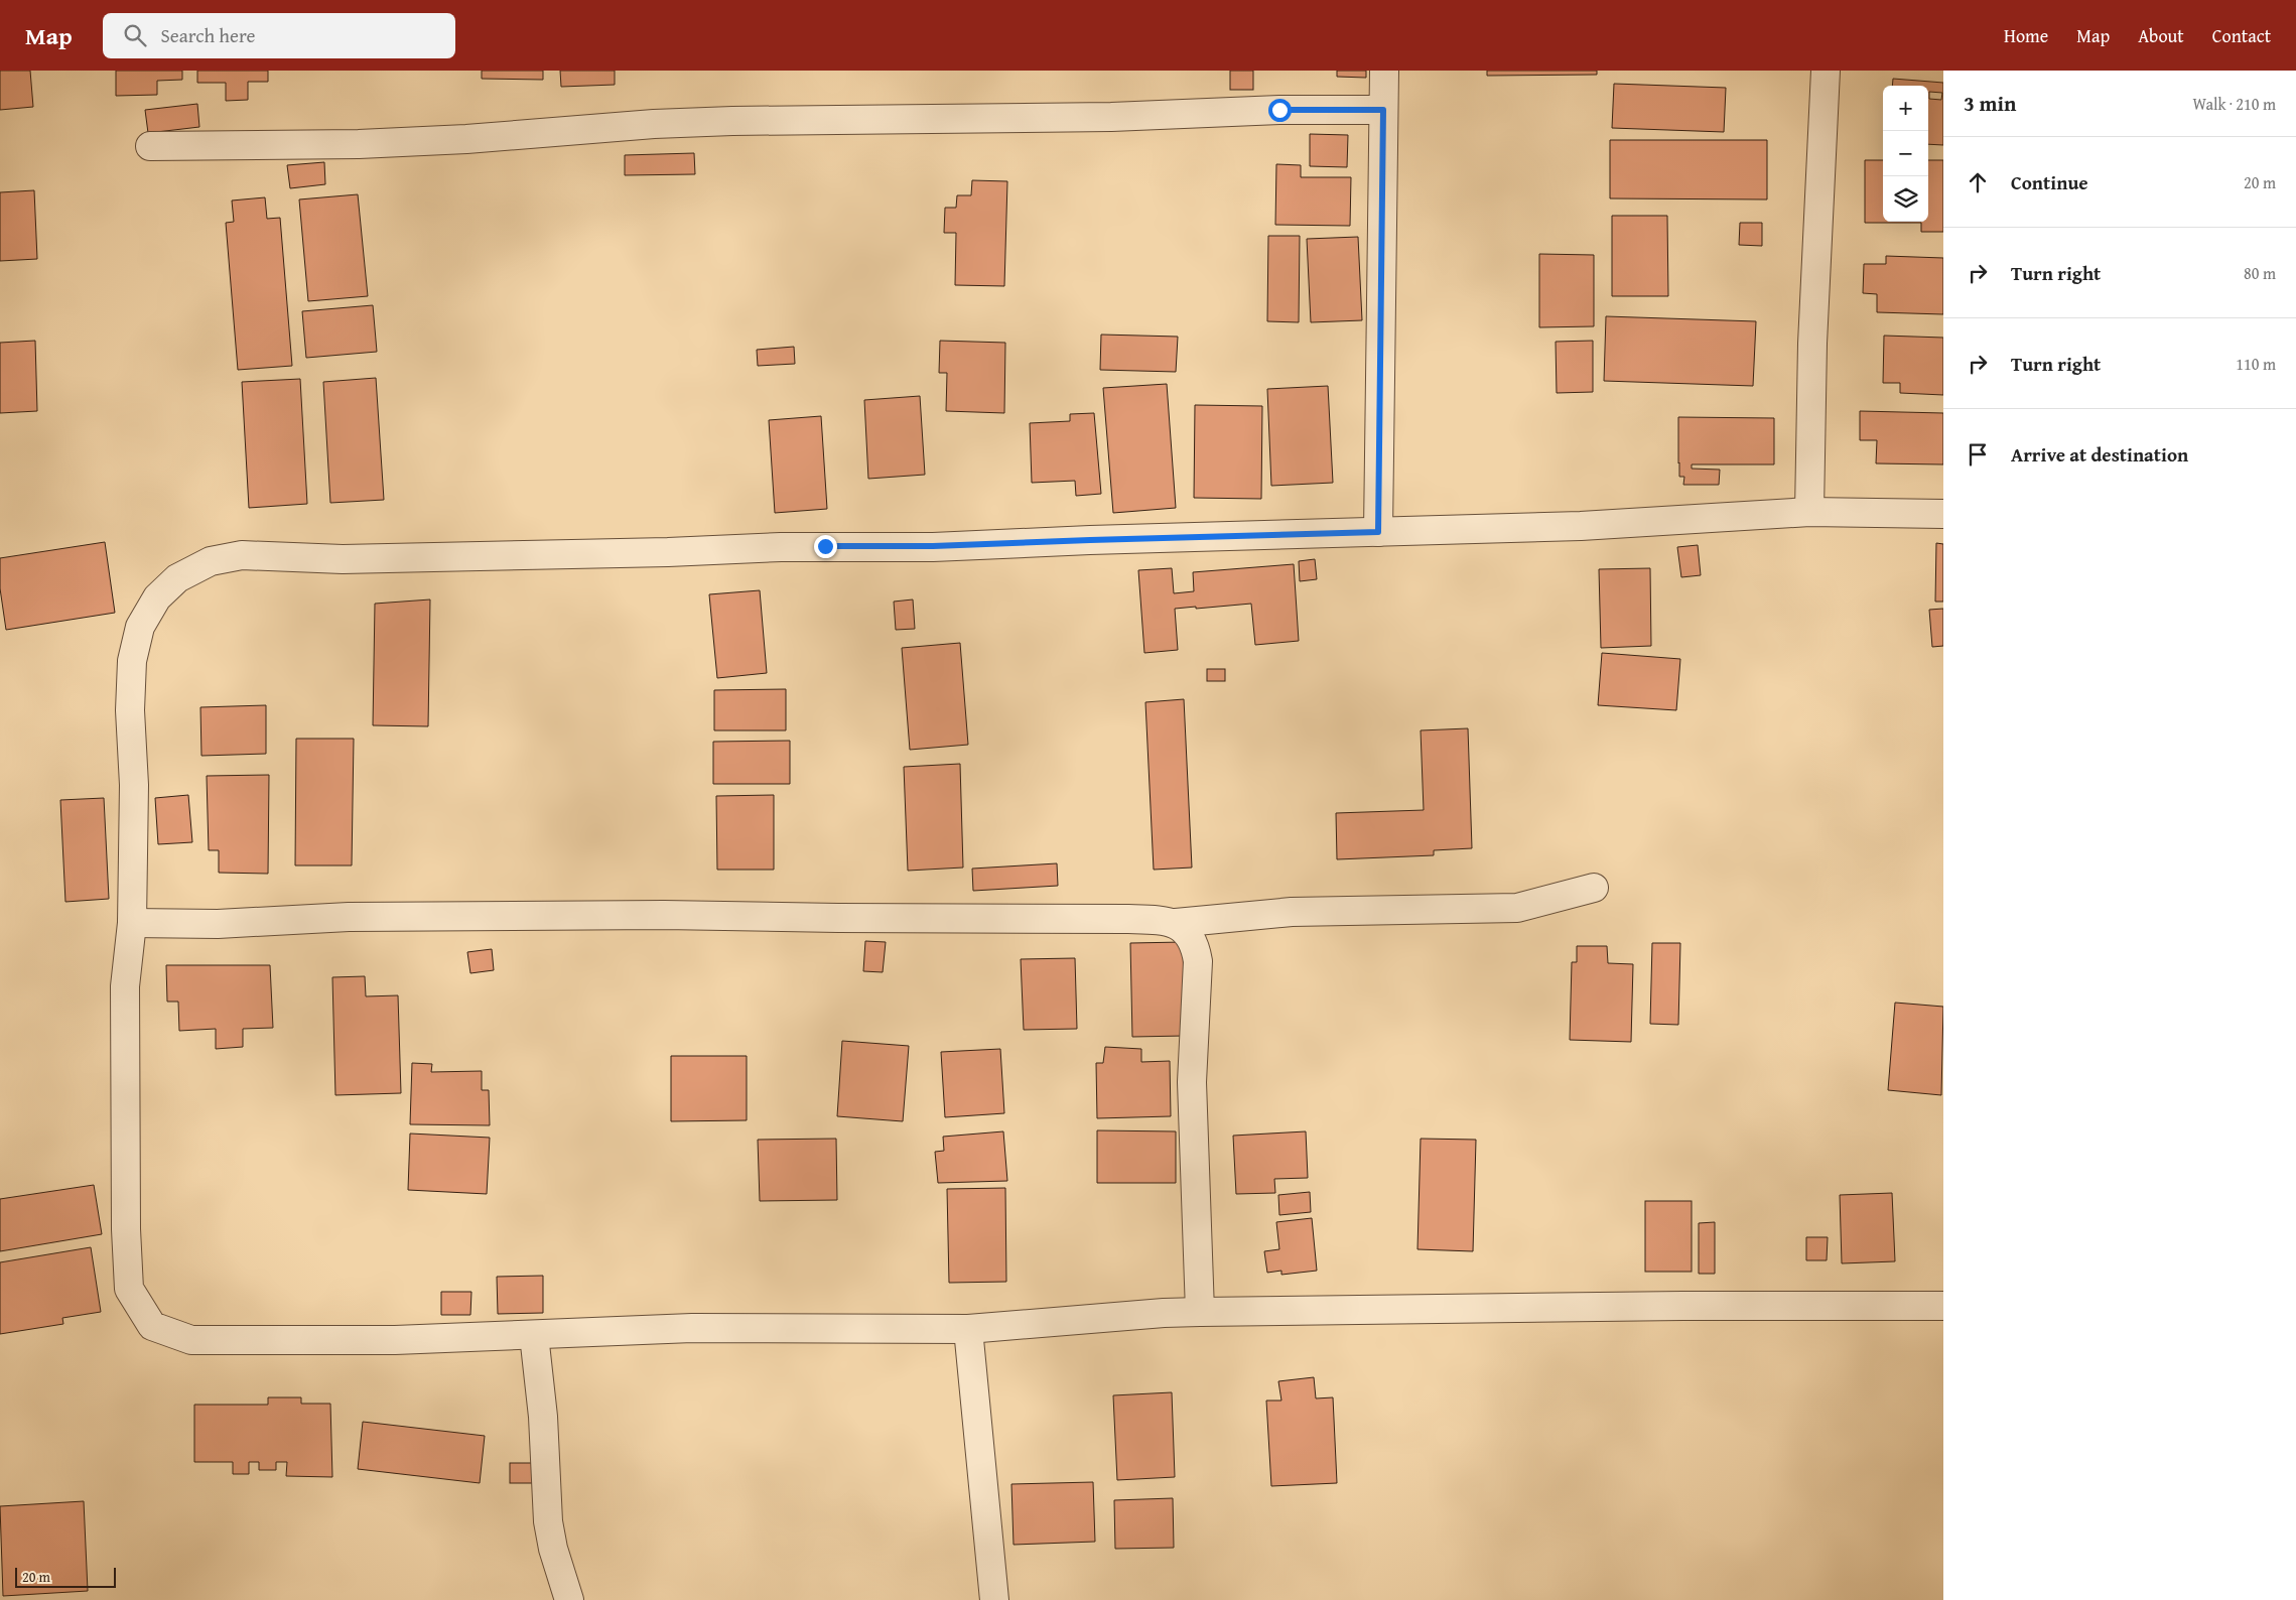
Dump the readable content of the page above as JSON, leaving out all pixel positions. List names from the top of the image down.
{
  "scale_bar": "20 m",
  "page": {
    "header": "Map",
    "search": "Search here",
    "nav": [
      "Home",
      "Map",
      "About",
      "Contact"
    ],
    "heading": ["3 min", "Walk · 210 m"],
    "map_buttons": ["+", "−"],
    "list": [
      ["Continue", "20 m"],
      ["Turn right", "80 m"],
      ["Turn right", "110 m"],
      "Arrive at destination"
    ],
    "scale": "20 m"
  }
}
